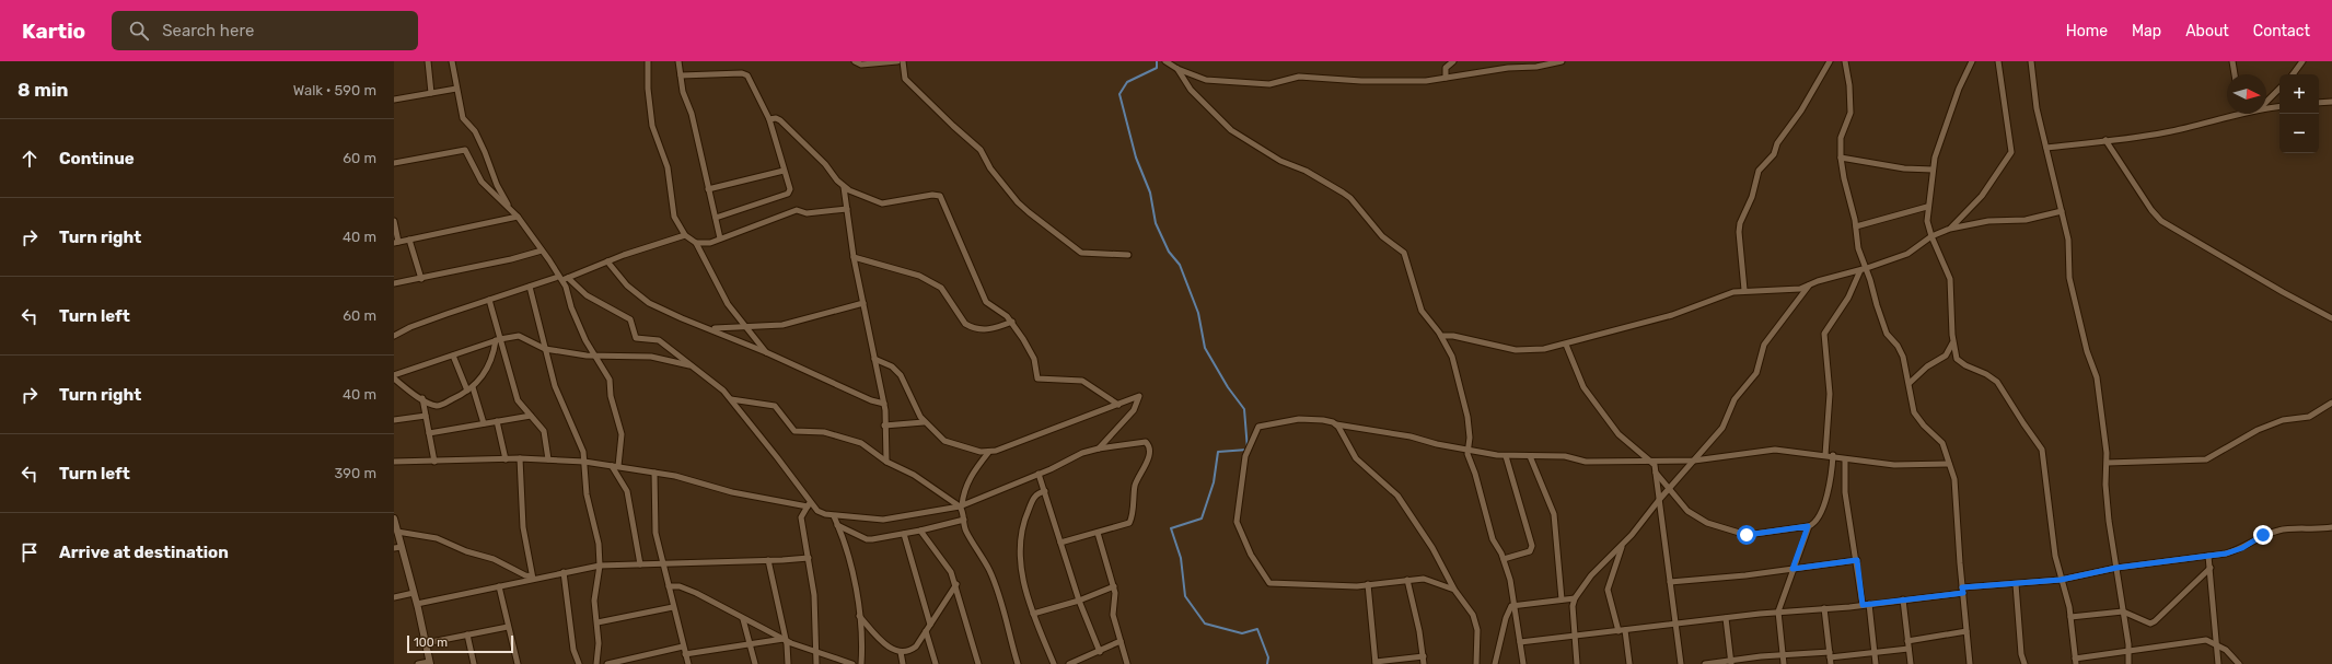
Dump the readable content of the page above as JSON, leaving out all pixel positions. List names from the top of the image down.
{
  "scale_bar": "100 m",
  "north": "right",
  "page": {
    "header": "Kartio",
    "search": "Search here",
    "nav": [
      "Home",
      "Map",
      "About",
      "Contact"
    ],
    "heading": ["8 min", "Walk · 590 m"],
    "map_buttons": ["+", "−"],
    "list": [
      ["Continue", "60 m"],
      ["Turn right", "40 m"],
      ["Turn left", "60 m"],
      ["Turn right", "40 m"],
      ["Turn left", "390 m"],
      "Arrive at destination"
    ],
    "scale": "100 m"
  }
}
